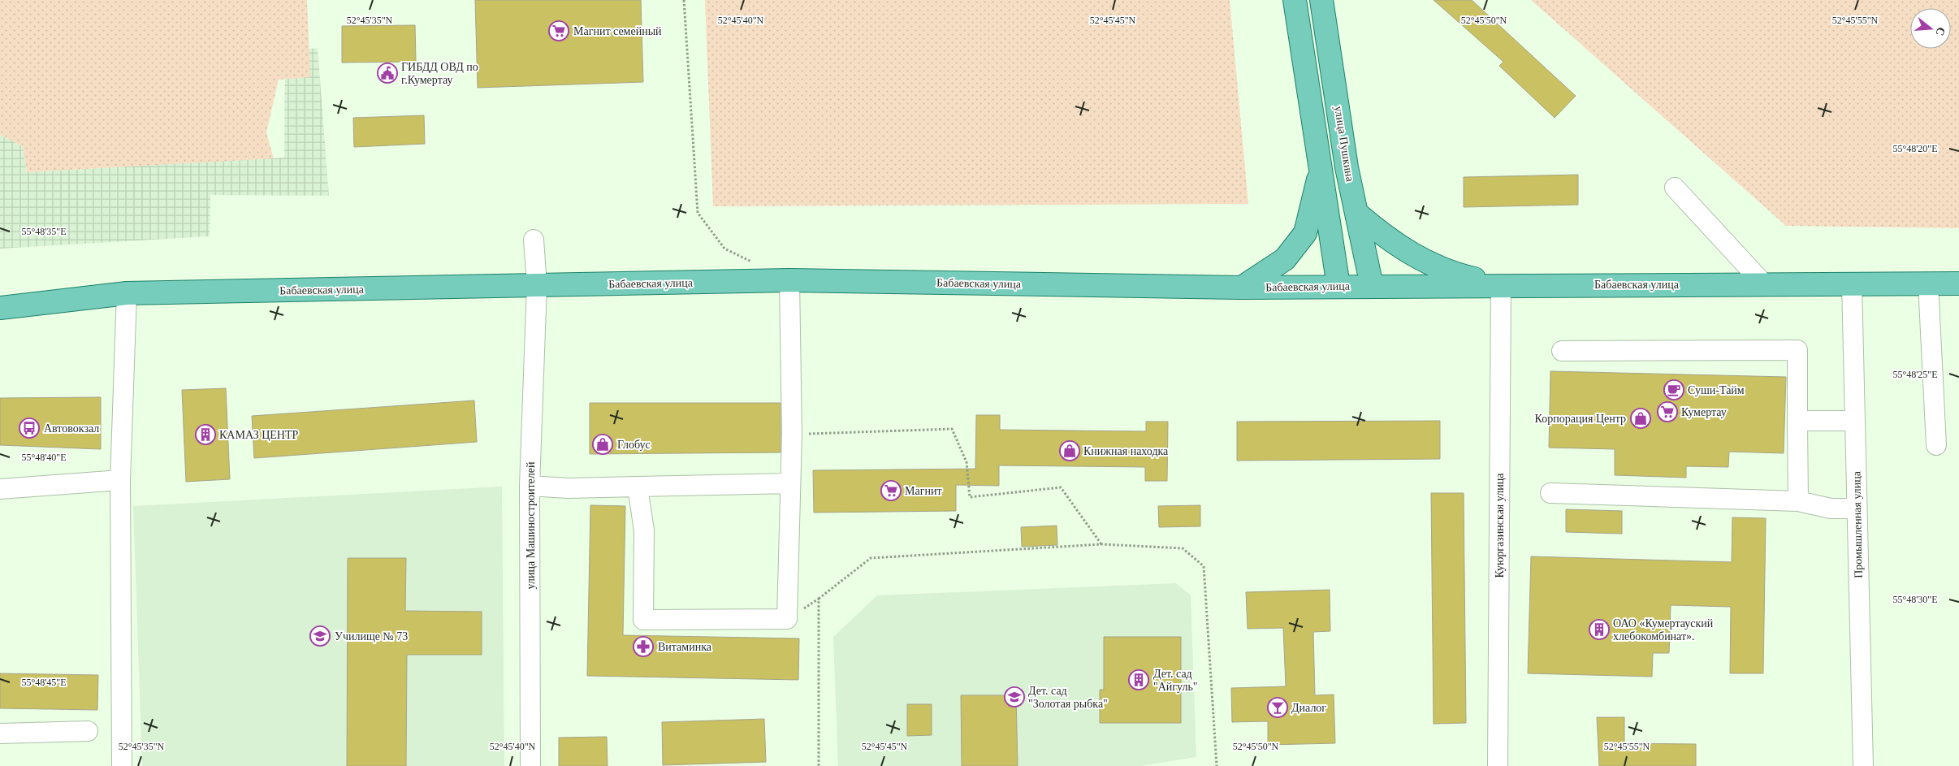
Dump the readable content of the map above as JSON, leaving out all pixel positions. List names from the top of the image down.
{
  "streets": {
    "main road": ["улица Пушкина", "Бабаевская улица"],
    "street": ["Промышленная улица", "улица Машиностроителей", "Куюргазинская улица"]
  },
  "crossings": [
    ["улица Пушкина", "Бабаевская улица"],
    ["Бабаевская улица", "Промышленная улица"],
    ["Бабаевская улица", "улица Машиностроителей"],
    ["Бабаевская улица", "Куюргазинская улица"]
  ],
  "places": {
    "supermarket": ["Магнит семейный", "Кумертау", "Магнит"],
    "public building": ["ГИБДД ОВД по г.Кумертау"],
    "cafe": ["Суши-Тайм"],
    "shop": ["Корпорация Центр", "Глобус", "Книжная находка"],
    "bus stop": ["Автовокзал"],
    "building": ["КАМАЗ ЦЕНТР", "ОАО «Кумертауский хлебокомбинат».", "Дет. сад \"Айгуль\""],
    "school or university": ["Училище № 73", "Дет. сад \"Золотая рыбка\""],
    "pharmacy": ["Витаминка"],
    "bar": ["Диалог"]
  },
  "north": "right",
  "coordinates": [
    "52°45'35\"N",
    "52°45'40\"N",
    "52°45'45\"N",
    "52°45'50\"N",
    "52°45'55\"N",
    "55°48'20\"E",
    "55°48'35\"E",
    "55°48'25\"E",
    "55°48'40\"E",
    "55°48'30\"E",
    "55°48'45\"E"
  ]
}
